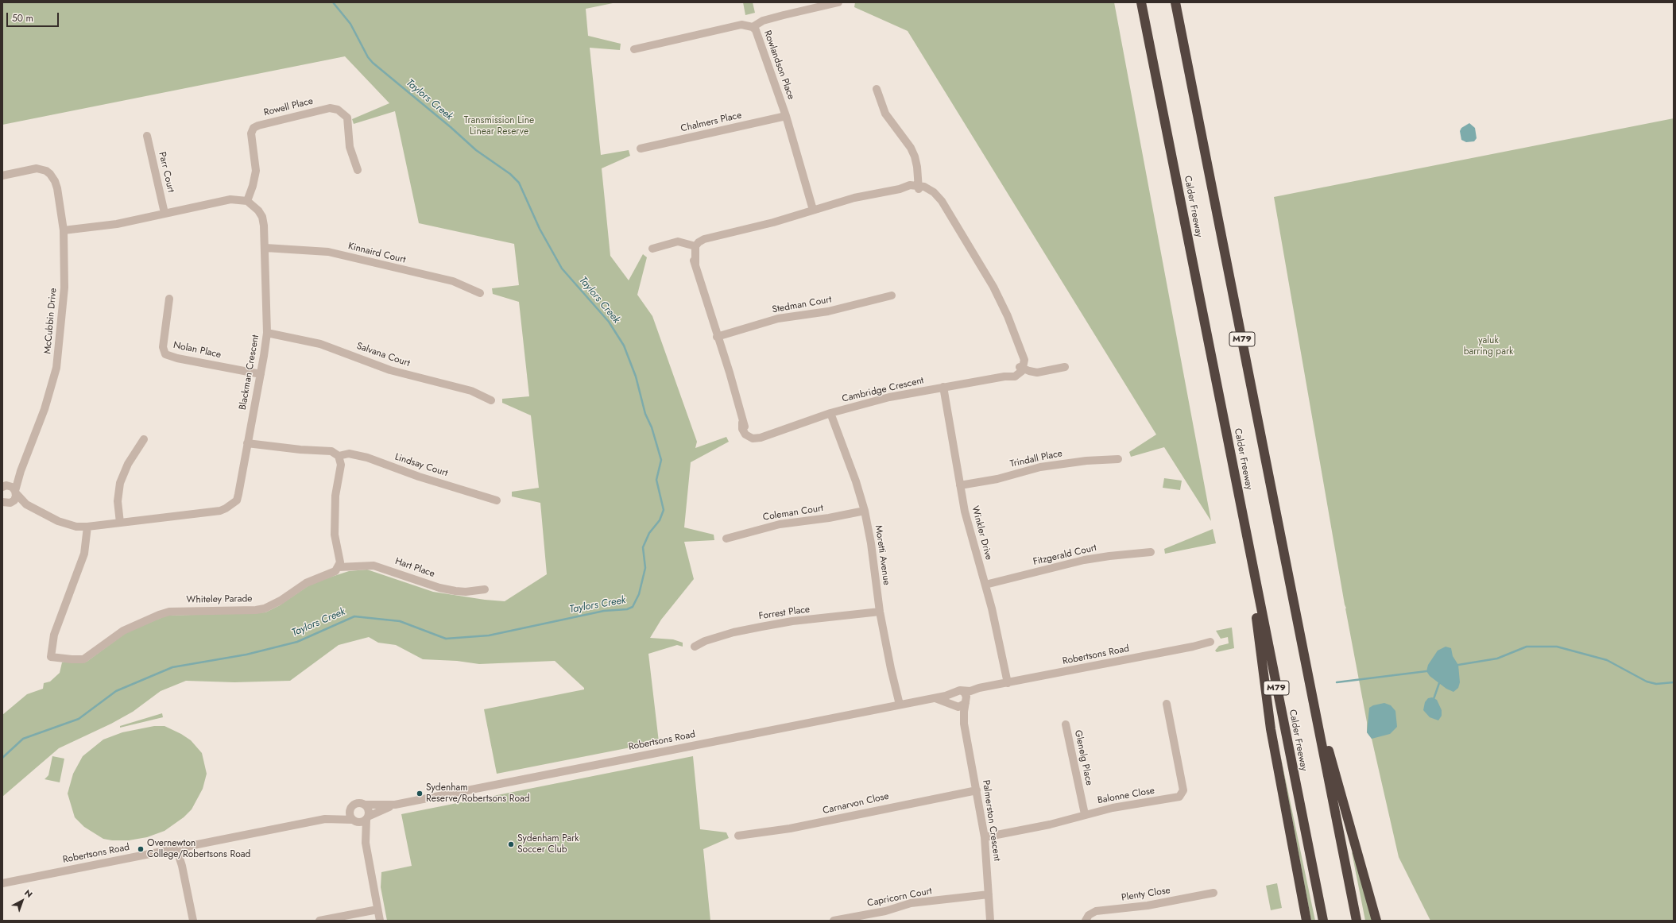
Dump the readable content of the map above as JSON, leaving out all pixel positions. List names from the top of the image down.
{
  "streets": {
    "highway": ["Calder Freeway", "M79"],
    "street": [
      "Rowlandson Place",
      "Rowell Place",
      "Chalmers Place",
      "Parr Court",
      "Kinnaird Court",
      "Stedman Court",
      "McCubbin Drive",
      "Nolan Place",
      "Salvana Court",
      "Blackman Crescent",
      "Cambridge Crescent",
      "Trindall Place",
      "Lindsay Court",
      "Coleman Court",
      "Winkler Drive",
      "Moretti Avenue",
      "Fitzgerald Court",
      "Hart Place",
      "Whiteley Parade",
      "Forrest Place",
      "Robertsons Road",
      "Glenelg Place",
      "Balonne Close",
      "Carnarvon Close",
      "Palmerston Crescent",
      "Plenty Close",
      "Capricorn Court"
    ]
  },
  "crossings": [
    ["Rowlandson Place", "Chalmers Place"],
    ["Rowell Place", "Blackman Crescent"],
    ["Kinnaird Court", "Blackman Crescent"],
    ["Stedman Court", "Cambridge Crescent"],
    ["McCubbin Drive", "Blackman Crescent"],
    ["Nolan Place", "Blackman Crescent"],
    ["Salvana Court", "Blackman Crescent"],
    ["Blackman Crescent", "Whiteley Parade"],
    ["Cambridge Crescent", "Winkler Drive"],
    ["Cambridge Crescent", "Moretti Avenue"],
    ["Trindall Place", "Winkler Drive"],
    ["Coleman Court", "Moretti Avenue"],
    ["Winkler Drive", "Fitzgerald Court"],
    ["Winkler Drive", "Robertsons Road"],
    ["Moretti Avenue", "Forrest Place"],
    ["Moretti Avenue", "Robertsons Road"],
    ["Hart Place", "Whiteley Parade"],
    ["Robertsons Road", "Palmerston Crescent"],
    ["Glenelg Place", "Balonne Close"],
    ["Balonne Close", "Palmerston Crescent"],
    ["Carnarvon Close", "Palmerston Crescent"],
    ["Palmerston Crescent", "Capricorn Court"]
  ],
  "water": ["Taylors Creek"],
  "parks": ["Transmission Line Linear Reserve", "yaluk barring park"],
  "places": ["Sydenham Reserve/Robertsons Road", "Sydenham Park Soccer Club", "Overnewton College/Robertsons Road"],
  "scale_bar": "50 m",
  "north": "top right"
}
